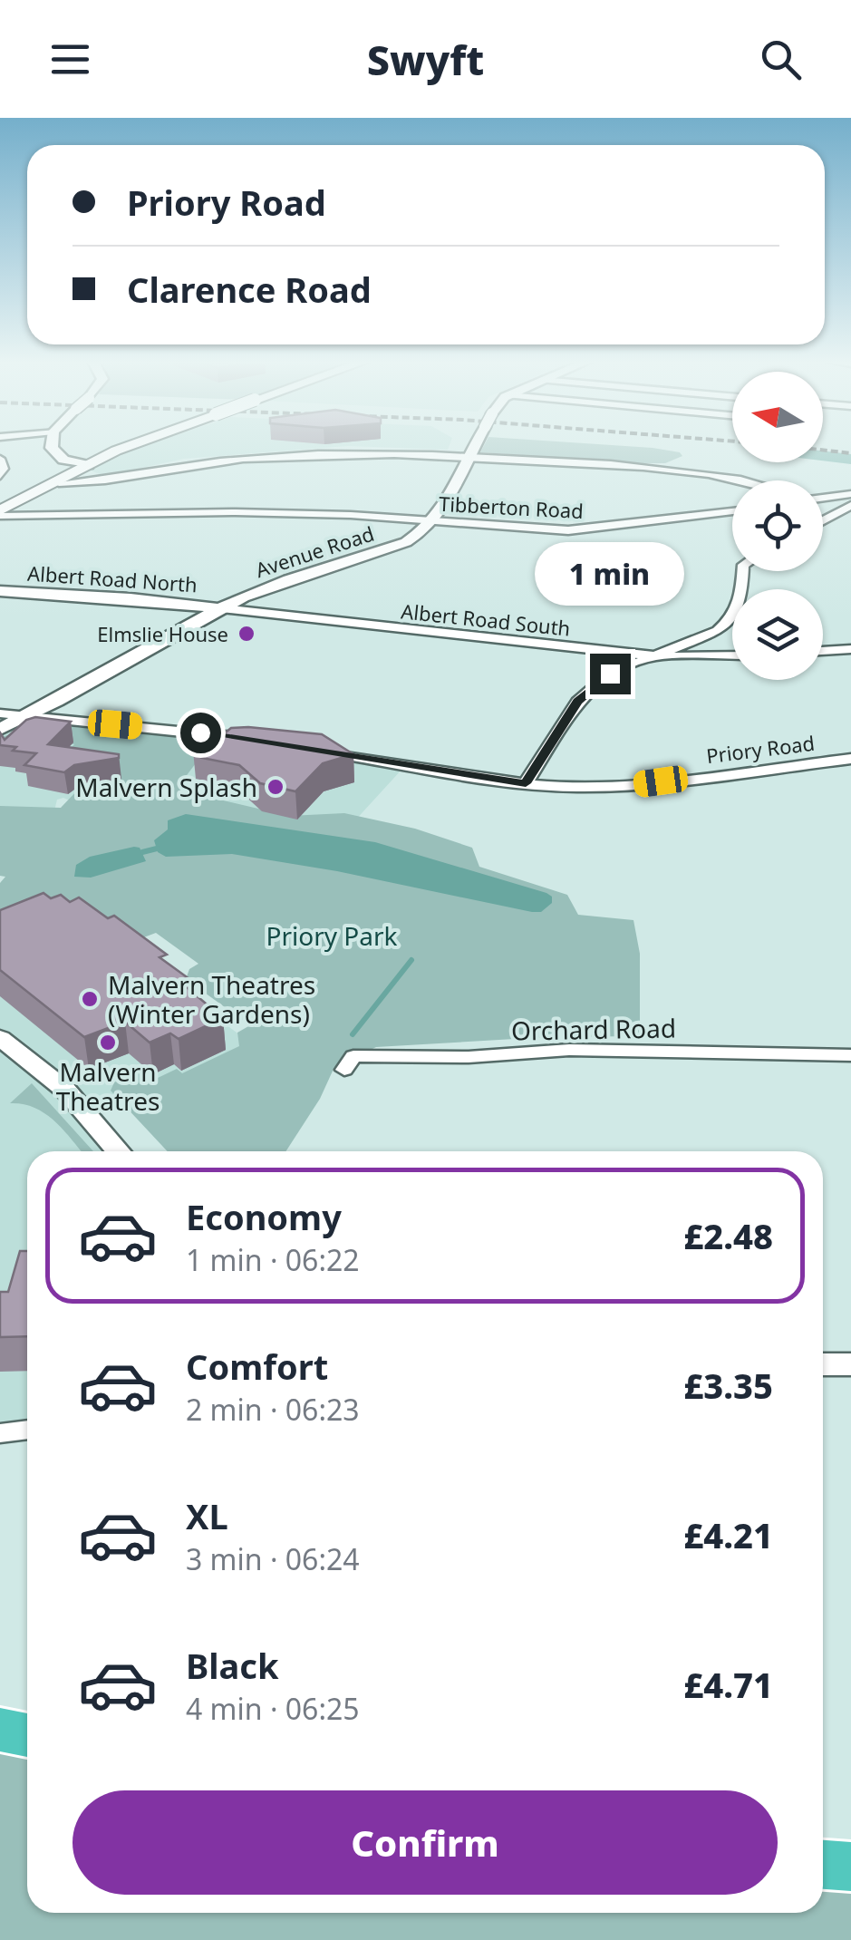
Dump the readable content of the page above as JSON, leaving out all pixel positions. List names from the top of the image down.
{
  "streets": {
    "street": [
      "Tibberton Road",
      "Avenue Road",
      "Albert Road North",
      "Albert Road South",
      "Priory Road",
      "Orchard Road"
    ]
  },
  "crossings": [
    ["Tibberton Road", "Avenue Road"],
    ["Avenue Road", "Albert Road North"],
    ["Avenue Road", "Albert Road South"],
    ["Albert Road North", "Albert Road South"]
  ],
  "parks": ["Priory Park"],
  "places": [
    "Elmslie House",
    "Malvern Splash",
    "Malvern Theatres (Winter Gardens)",
    "Malvern Theatres"
  ],
  "north": "left",
  "page": {
    "header": "Swyft",
    "banner": ["Priory Road", "Clarence Road"],
    "bubble": "1 min",
    "list": [
      {
        "name": "Economy",
        "note": "1 min · 06:22",
        "value": "£2.48"
      },
      {
        "name": "Comfort",
        "note": "2 min · 06:23",
        "value": "£3.35"
      },
      {
        "name": "XL",
        "note": "3 min · 06:24",
        "value": "£4.21"
      },
      {
        "name": "Black",
        "note": "4 min · 06:25",
        "value": "£4.71"
      }
    ],
    "buttons": "Confirm"
  }
}
